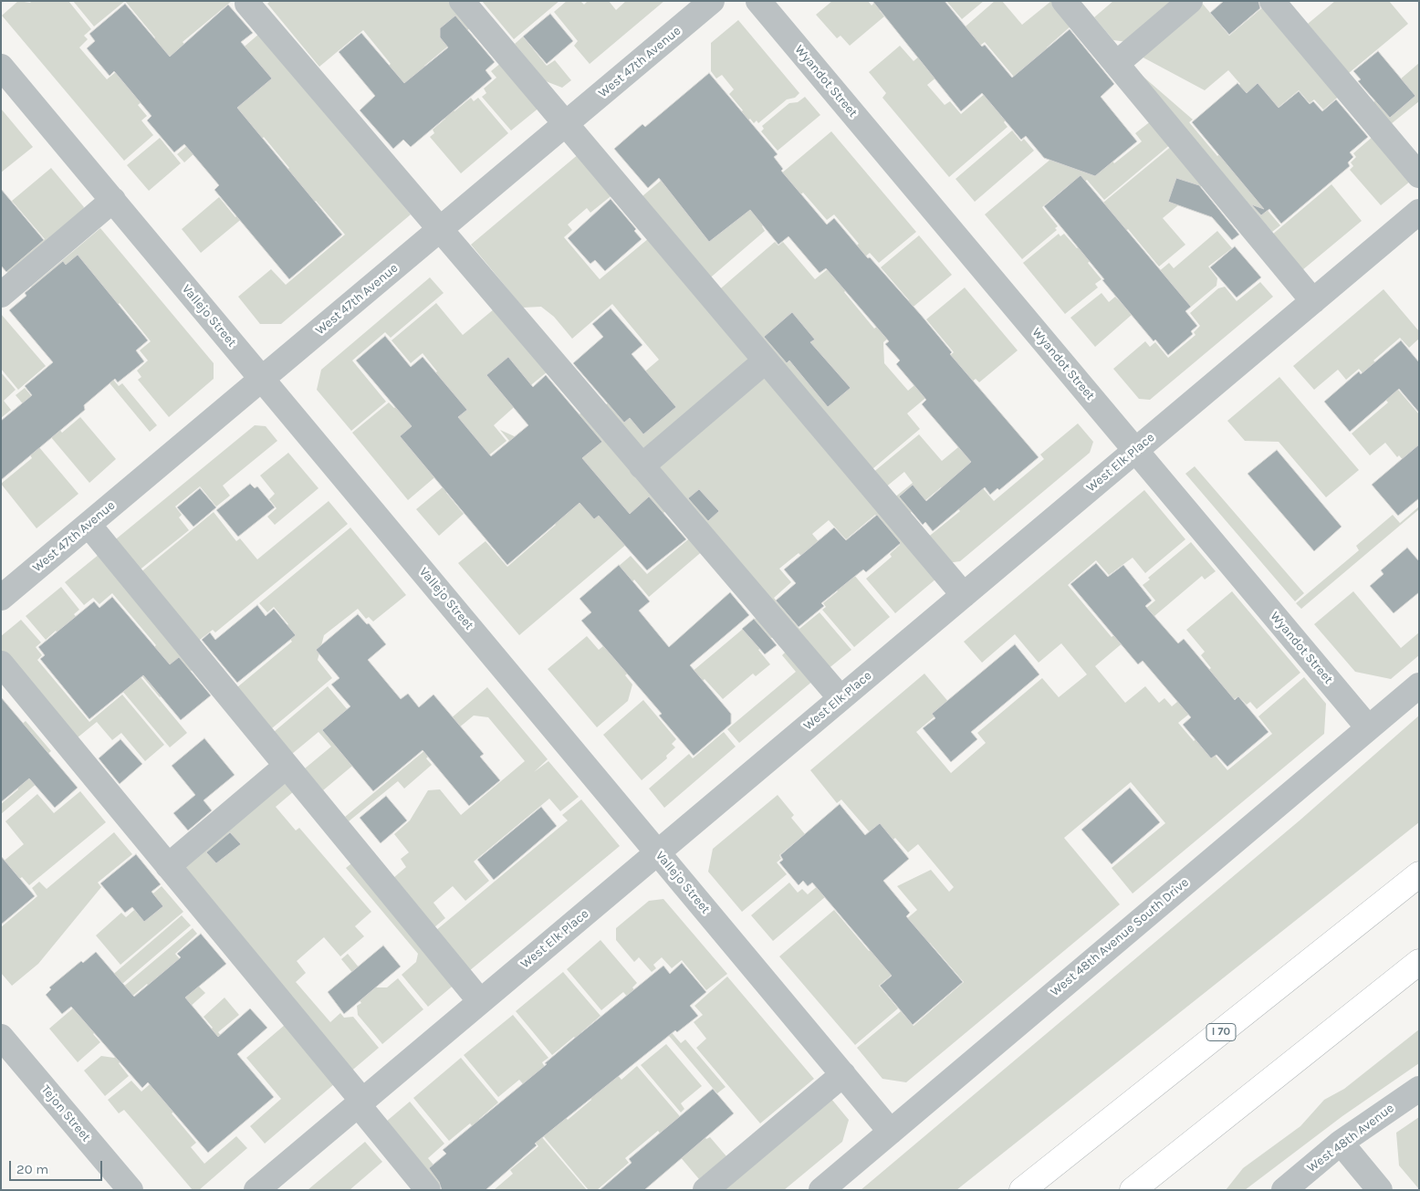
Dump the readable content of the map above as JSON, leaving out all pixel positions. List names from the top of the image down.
{
  "streets": {
    "highway": ["I 70"],
    "street": [
      "West 47th Avenue",
      "Wyandot Street",
      "Vallejo Street",
      "West Elk Place",
      "West 48th Avenue South Drive",
      "Tejon Street",
      "West 48th Avenue"
    ]
  },
  "crossings": [
    ["West 47th Avenue", "Vallejo Street"],
    ["Wyandot Street", "West Elk Place"],
    ["Wyandot Street", "West 48th Avenue South Drive"],
    ["Vallejo Street", "West Elk Place"],
    ["Vallejo Street", "West 48th Avenue South Drive"]
  ],
  "scale_bar": "20 m"
}
